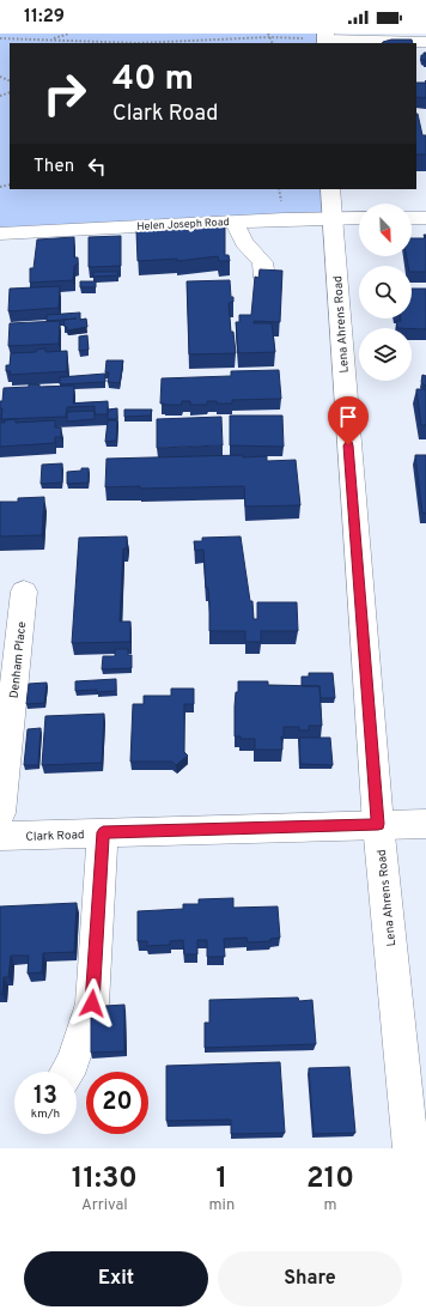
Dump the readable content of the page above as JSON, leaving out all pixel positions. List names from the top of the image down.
{
  "streets": {
    "street": [
      "Helen Joseph Road",
      "Lena Ahrens Road",
      "Denham Place",
      "Clark Road"
    ]
  },
  "crossings": [
    ["Helen Joseph Road", "Lena Ahrens Road"],
    ["Lena Ahrens Road", "Clark Road"]
  ],
  "north": "bottom right",
  "page": {
    "status": "11:29",
    "turn": ["40 m", "Clark Road"],
    "then": "Then",
    "speed": "13 km/h",
    "limit": "20",
    "eta": [
      "11:30",
      "Arrival",
      "1",
      "min",
      "210",
      "m"
    ],
    "buttons": ["Exit", "Share"]
  }
}
